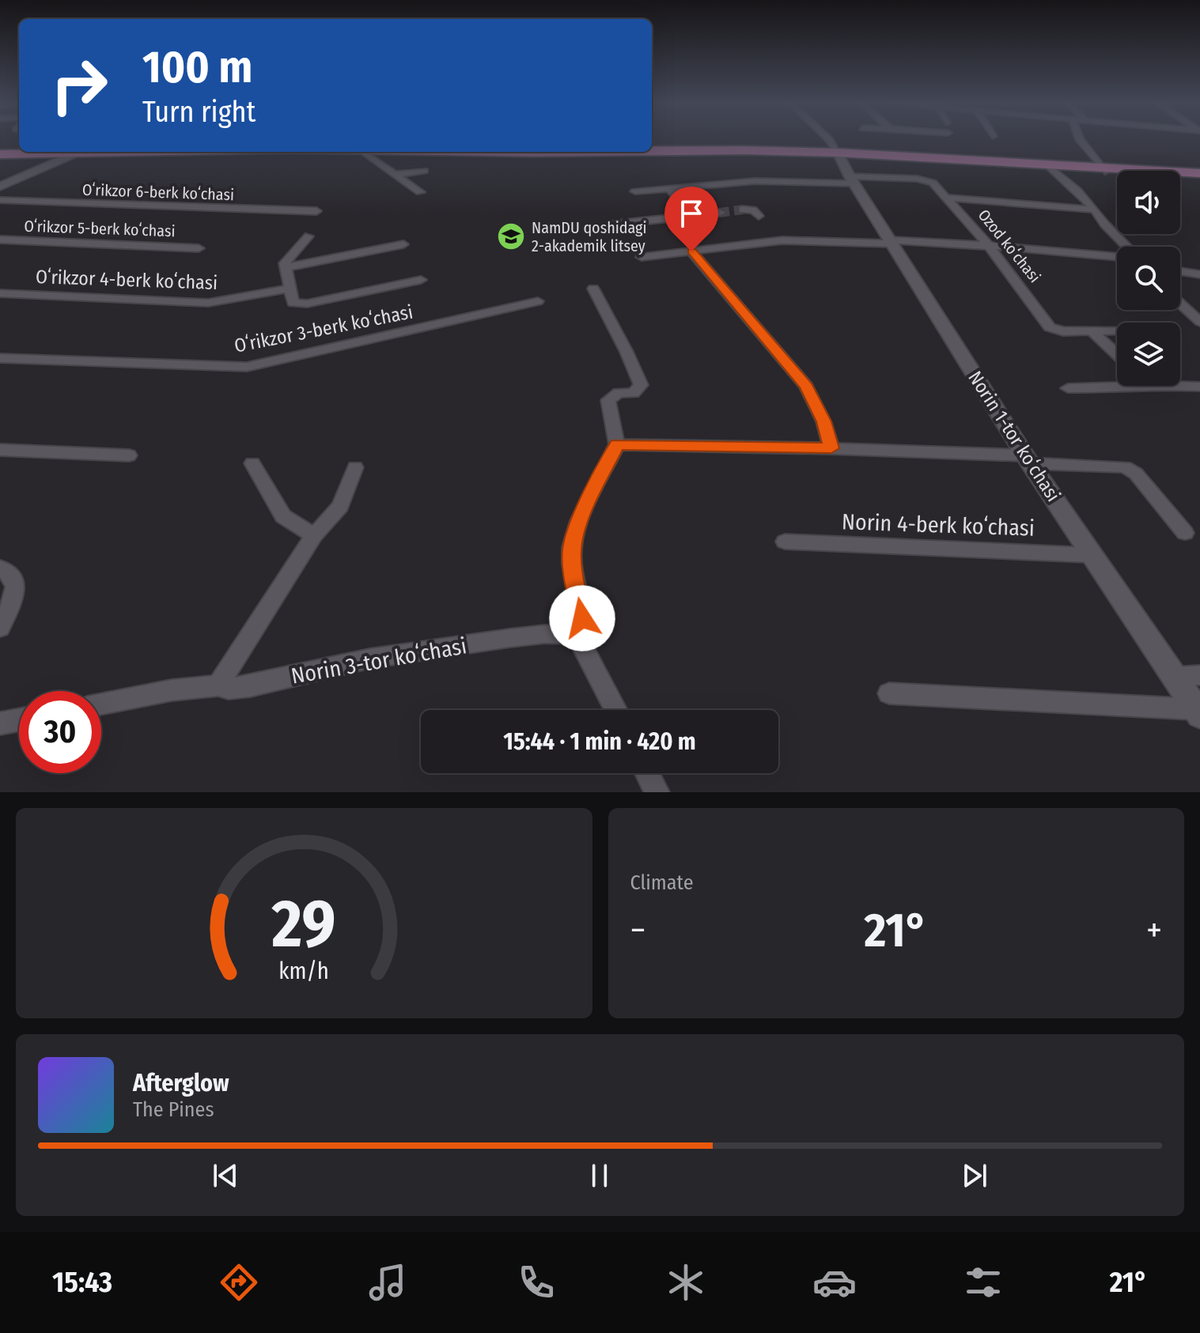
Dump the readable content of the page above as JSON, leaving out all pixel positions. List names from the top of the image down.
{
  "streets": {
    "street": [
      "Oʻrikzor 6-berk koʻchasi",
      "Oʻrikzor 5-berk koʻchasi",
      "Ozod koʻchasi",
      "Oʻrikzor 4-berk koʻchasi",
      "Oʻrikzor 3-berk koʻchasi",
      "Norin 1-tor koʻchasi",
      "Norin 4-berk koʻchasi",
      "Norin 3-tor koʻchasi"
    ]
  },
  "crossings": [
    ["Ozod koʻchasi", "Norin 1-tor koʻchasi"],
    ["Norin 1-tor koʻchasi", "Norin 4-berk koʻchasi"]
  ],
  "places": {
    "school or university": ["NamDU qoshidagi 2-akademik litsey"]
  },
  "page": {
    "turn": ["100 m", "Turn right"],
    "limit": "30",
    "trip": "15:44 · 1 min · 420 m",
    "tile": "Climate",
    "heat": ["−", "21°", "+"],
    "song": ["Afterglow", "The Pines"],
    "tabs": ["15:43", "21°"],
    "gauge": ["29", "km/h"]
  }
}
